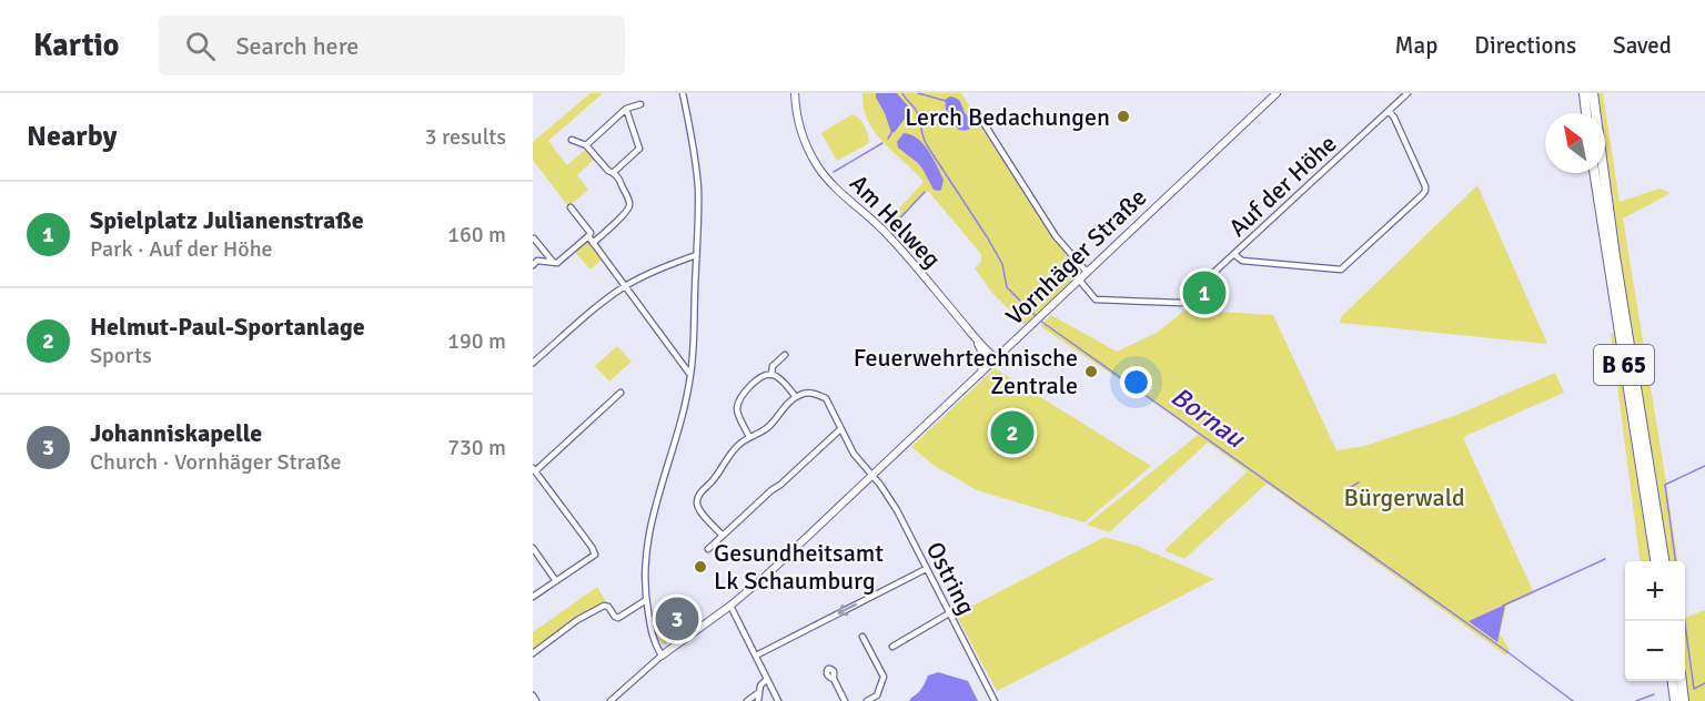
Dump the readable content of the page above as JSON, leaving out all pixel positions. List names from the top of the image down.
{
  "streets": {
    "highway": ["B 65"],
    "main road": ["Am Helweg", "Vornhäger Straße"],
    "street": ["Auf der Höhe", "Ostring"]
  },
  "crossings": [
    ["Auf der Höhe", "Vornhäger Straße"],
    ["Am Helweg", "Vornhäger Straße"],
    ["Vornhäger Straße", "Ostring"]
  ],
  "water": ["Bornau"],
  "parks": ["Bürgerwald"],
  "places": ["Lerch Bedachungen", "Feuerwehrtechnische Zentrale", "Gesundheitsamt Lk Schaumburg"],
  "north": "top left",
  "page": {
    "header": "Kartio",
    "search": "Search here",
    "nav": ["Map", "Directions", "Saved"],
    "heading": ["Nearby", "3 results"],
    "list": [
      {
        "mark": "1",
        "name": "Spielplatz Julianenstraße",
        "note": "Park · Auf der Höhe",
        "value": "160 m"
      },
      {
        "mark": "2",
        "name": "Helmut-Paul-Sportanlage",
        "note": "Sports",
        "value": "190 m"
      },
      {
        "mark": "3",
        "name": "Johanniskapelle",
        "note": "Church · Vornhäger Straße",
        "value": "730 m"
      }
    ],
    "pins": ["1", "2", "3"],
    "map_buttons": ["+", "−"]
  }
}
